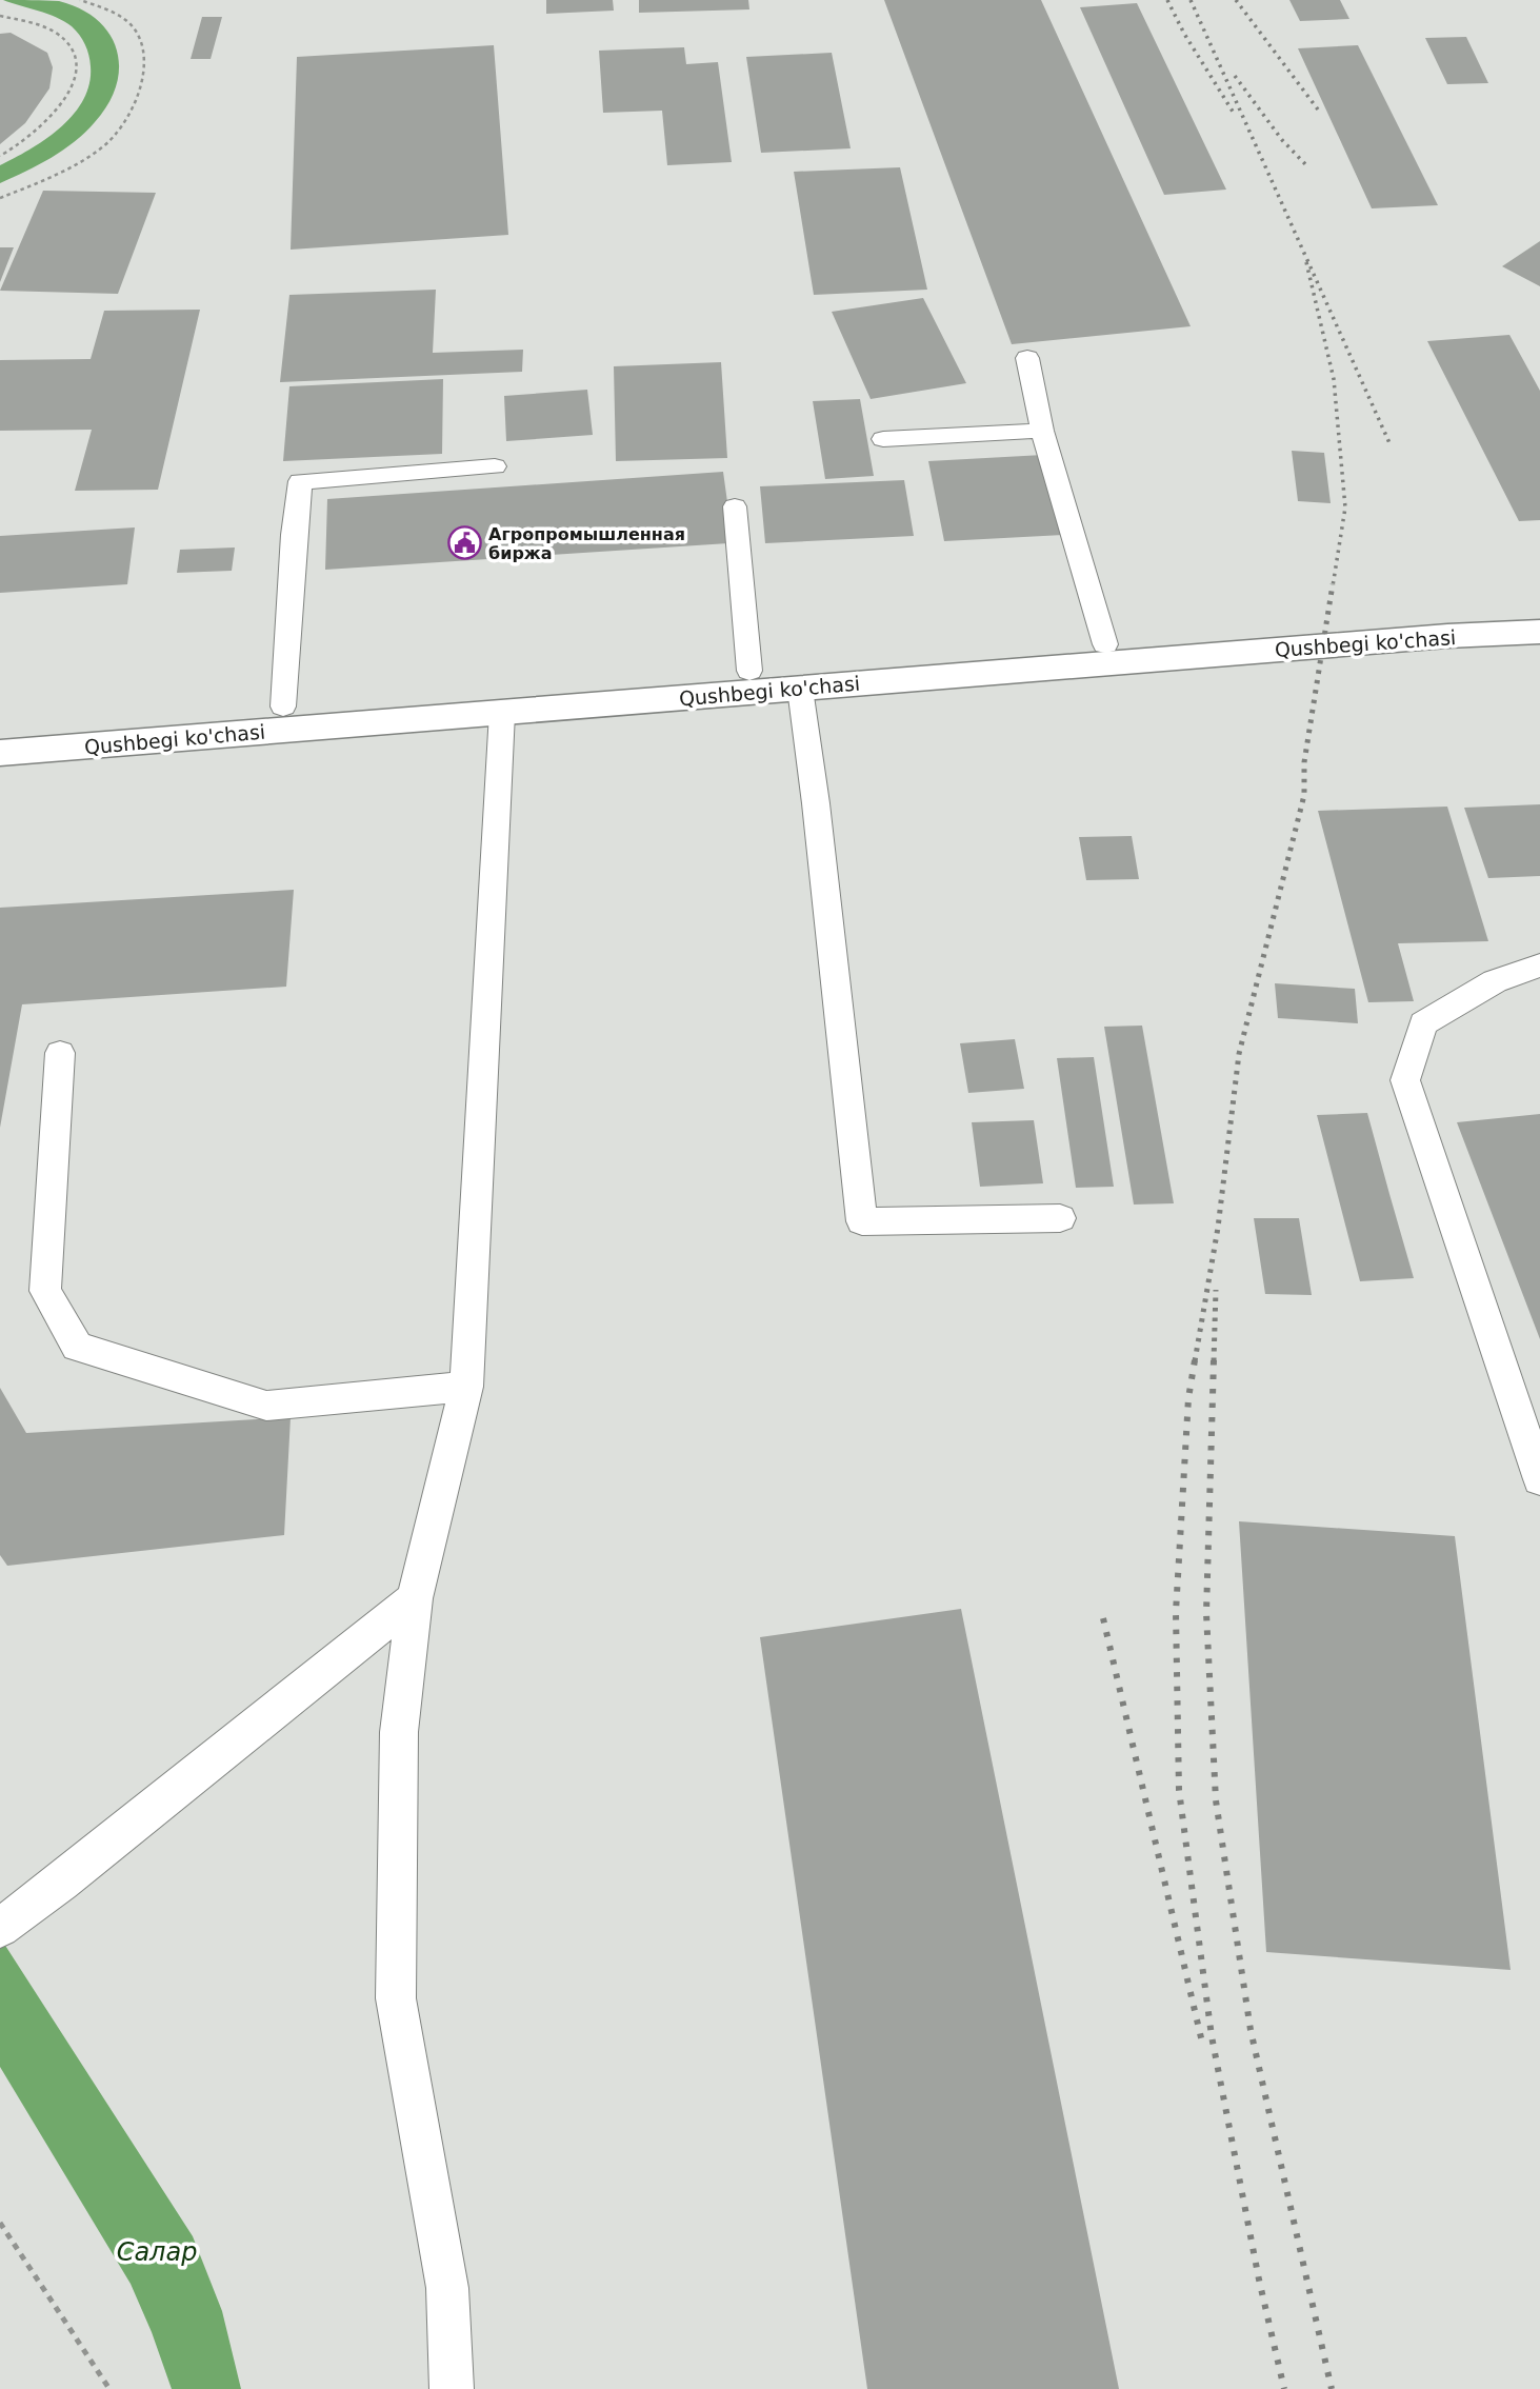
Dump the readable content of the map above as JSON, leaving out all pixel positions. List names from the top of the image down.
{
  "streets": {
    "main road": ["Qushbegi ko'chasi"]
  },
  "water": ["Салар"],
  "places": {
    "public building": ["Агропромышленная биржа"]
  }
}
